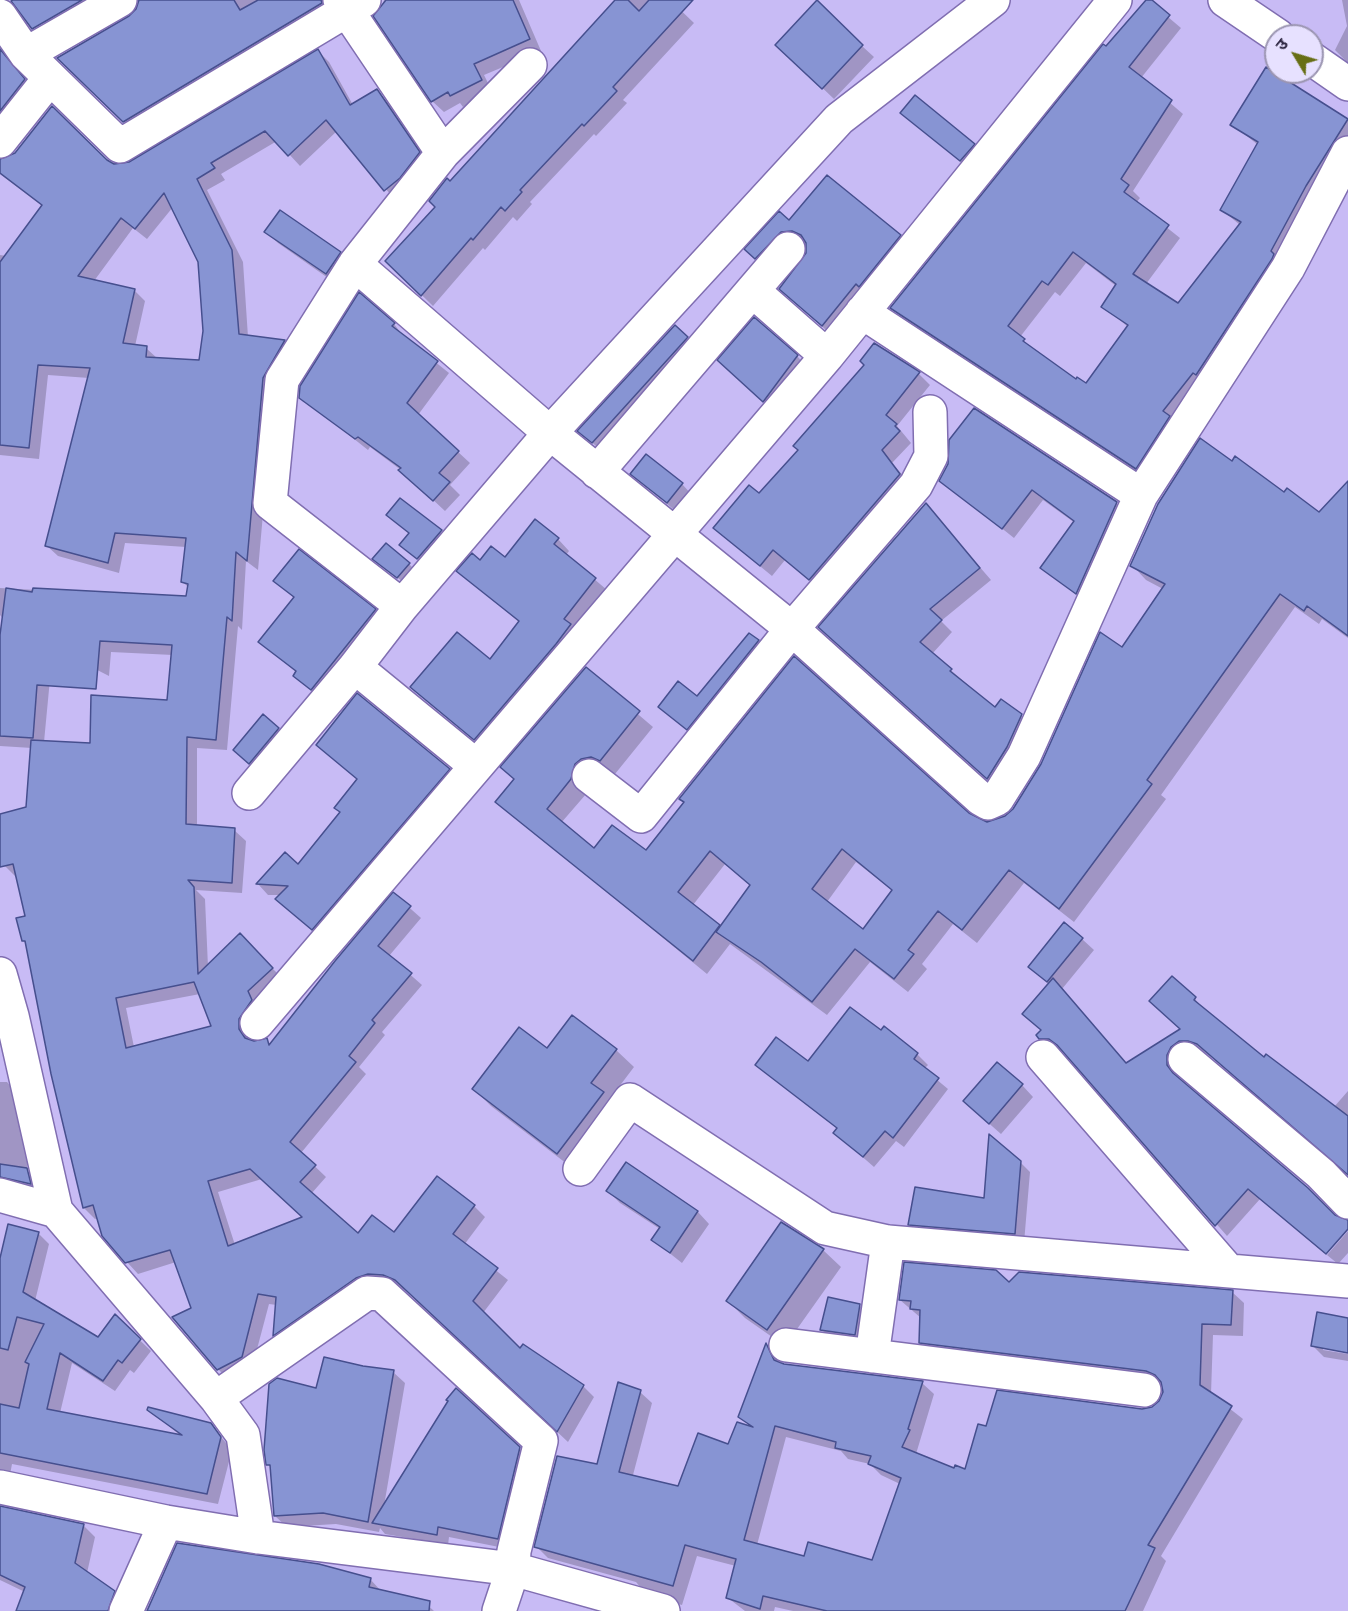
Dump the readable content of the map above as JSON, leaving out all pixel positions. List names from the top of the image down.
{
  "north": "top left"
}
